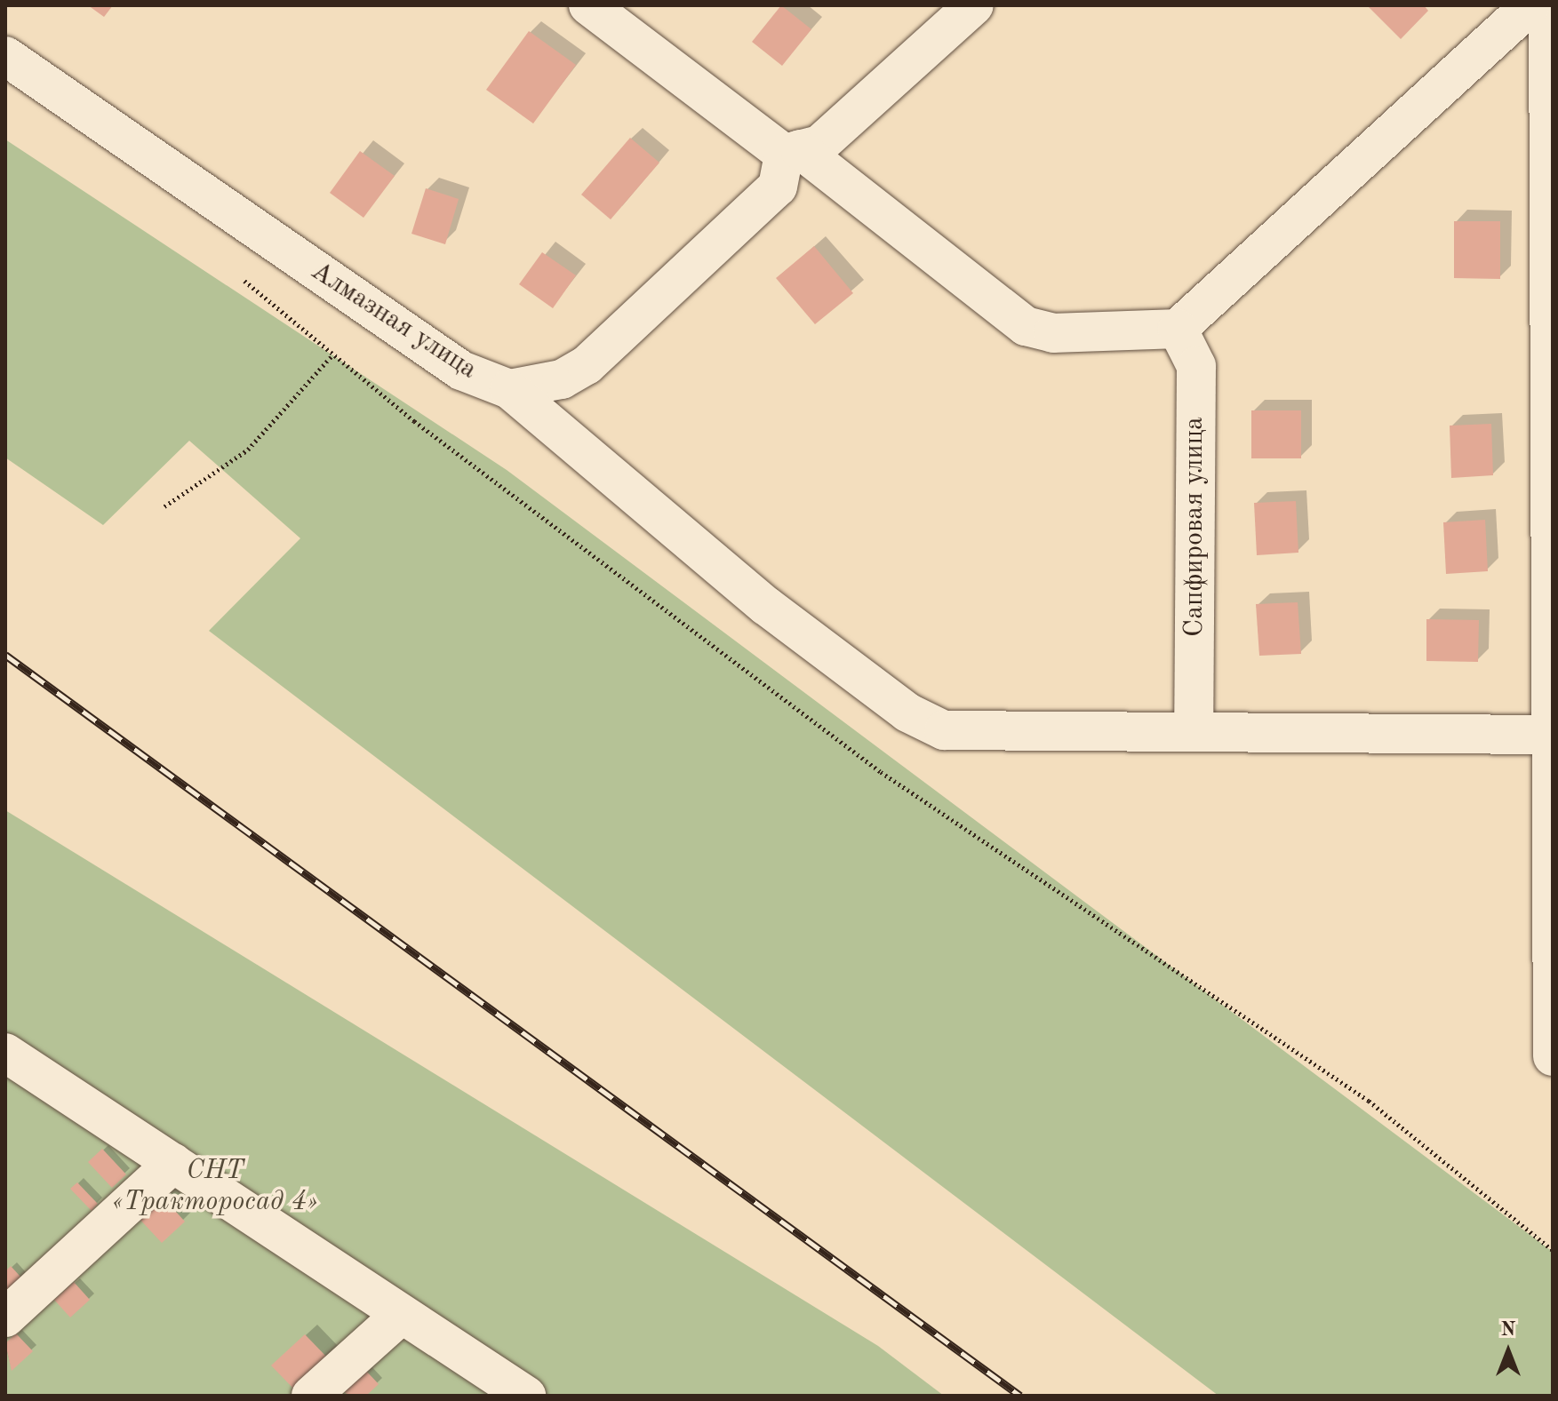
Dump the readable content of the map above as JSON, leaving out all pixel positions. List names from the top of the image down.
{
  "streets": {
    "street": ["Алмазная улица", "Сапфировая улица"]
  },
  "parks": ["СНТ «Тракторосад 4»"],
  "north": "top"
}
